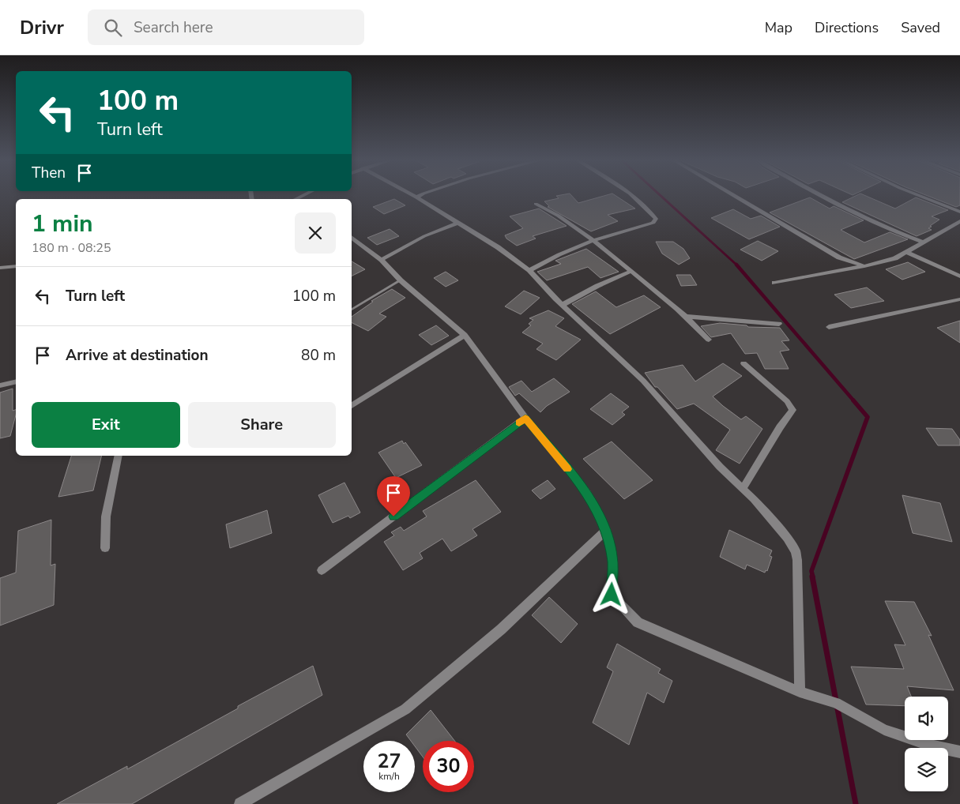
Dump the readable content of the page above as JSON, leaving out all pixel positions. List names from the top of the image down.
{
  "page": {
    "header": "Drivr",
    "search": "Search here",
    "nav": ["Map", "Directions", "Saved"],
    "turn": ["100 m", "Turn left"],
    "then": "Then",
    "heading": ["1 min", "180 m · 08:25"],
    "list": [
      {
        "name": "Turn left",
        "value": "100 m"
      },
      {
        "name": "Arrive at destination",
        "value": "80 m"
      }
    ],
    "buttons": ["Exit", "Share"],
    "speed": "27 km/h",
    "limit": "30"
  }
}
